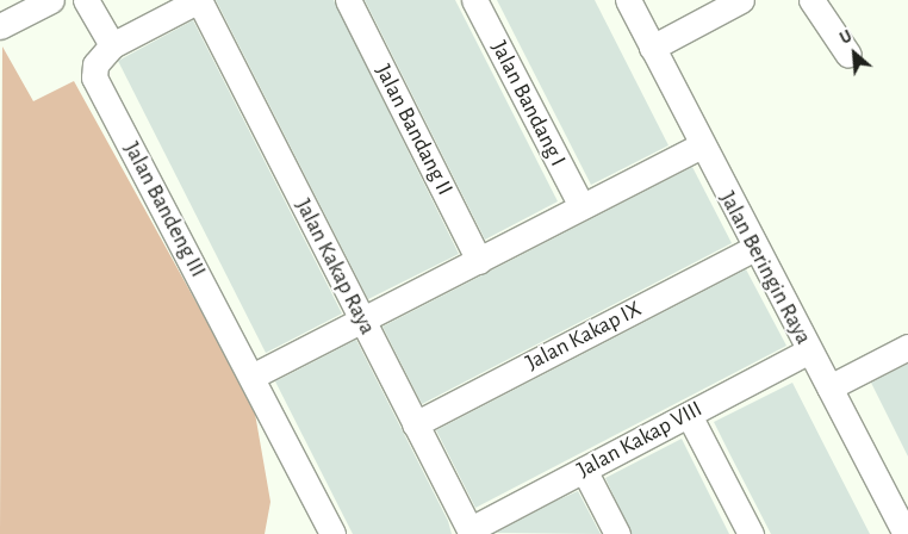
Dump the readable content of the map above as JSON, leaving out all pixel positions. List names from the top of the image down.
{
  "streets": {
    "street": [
      "Jalan Bandang I",
      "Jalan Bandang II",
      "Jalan Bandeng III",
      "Jalan Kakap Raya",
      "Jalan Beringin Raya",
      "Jalan Kakap IX",
      "Jalan Kakap VIII"
    ]
  },
  "crossings": [
    ["Jalan Kakap Raya", "Jalan Kakap IX"],
    ["Jalan Kakap Raya", "Jalan Kakap VIII"],
    ["Jalan Beringin Raya", "Jalan Kakap IX"],
    ["Jalan Beringin Raya", "Jalan Kakap VIII"]
  ],
  "north": "top left"
}
